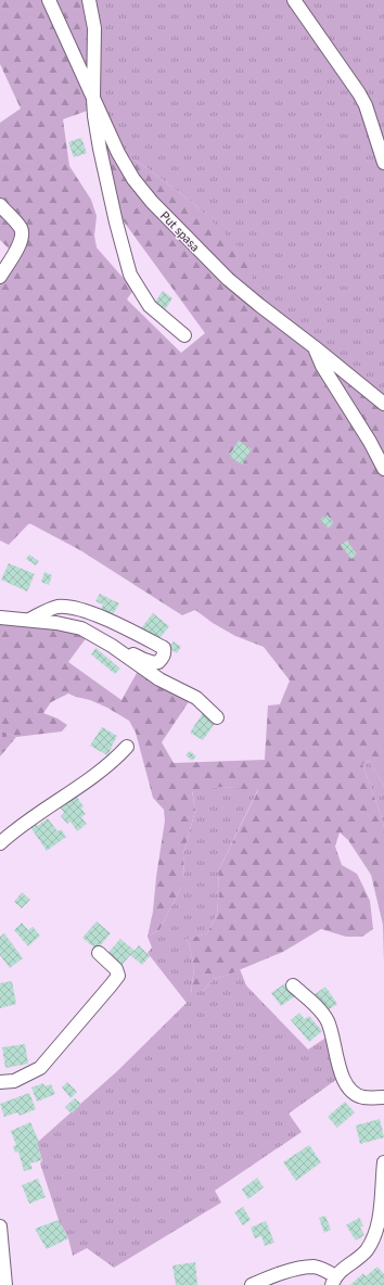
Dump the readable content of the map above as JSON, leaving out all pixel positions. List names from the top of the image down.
{
  "streets": {
    "street": ["Put spasa"]
  }
}
